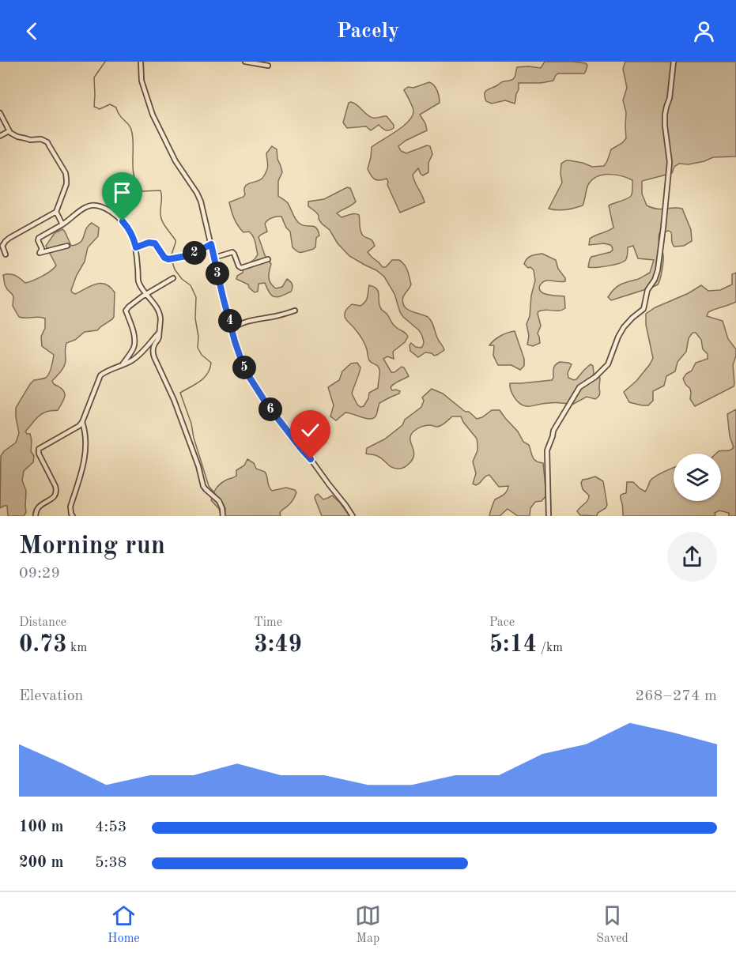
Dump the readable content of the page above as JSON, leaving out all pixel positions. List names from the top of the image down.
{
  "page": {
    "header": "Pacely",
    "pins": [
      "2",
      "3",
      "4",
      "5",
      "6"
    ],
    "heading": ["Morning run", "09:29"],
    "stats": [
      ["Distance", "0.73 km"],
      ["Time", "3:49"],
      ["Pace", "5:14 /km"]
    ],
    "chart": ["Elevation", "268–274 m"],
    "list": [
      {
        "name": "100 m",
        "note": "4:53"
      },
      {
        "name": "200 m",
        "note": "5:38"
      }
    ],
    "tabs": ["Home", "Map", "Saved"]
  }
}
